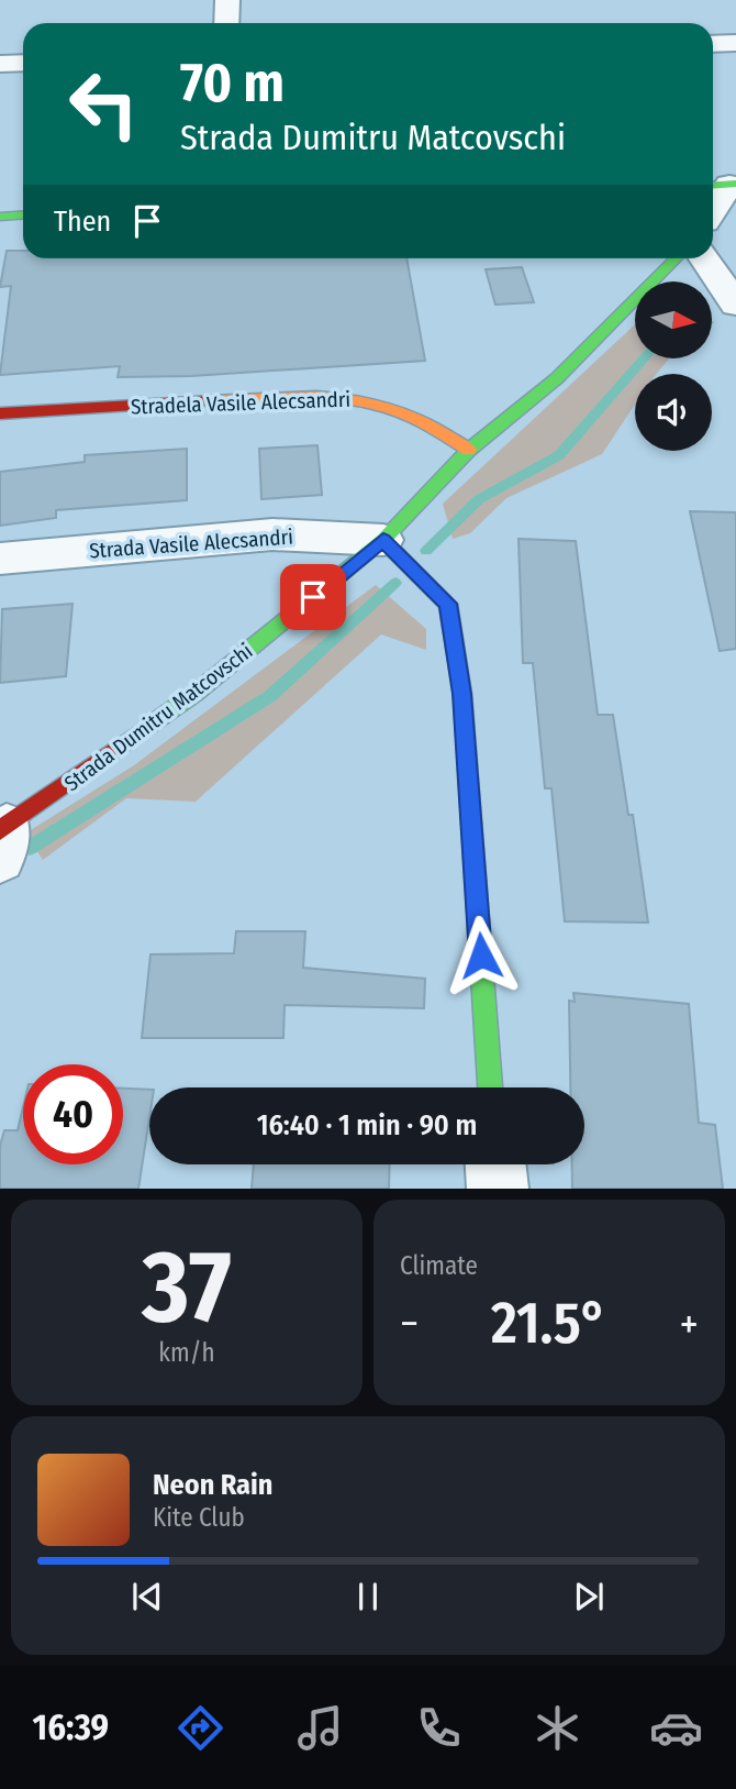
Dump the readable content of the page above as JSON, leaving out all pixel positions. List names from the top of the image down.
{
  "streets": {
    "street": ["Stradela Vasile Alecsandri", "Strada Vasile Alecsandri", "Strada Dumitru Matcovschi"]
  },
  "crossings": [
    ["Stradela Vasile Alecsandri", "Strada Dumitru Matcovschi"],
    ["Strada Vasile Alecsandri", "Strada Dumitru Matcovschi"]
  ],
  "north": "right",
  "page": {
    "turn": ["70 m", "Strada Dumitru Matcovschi"],
    "then": "Then",
    "limit": "40",
    "trip": "16:40 · 1 min · 90 m",
    "tile": [
      ["37", "km/h"],
      "Climate"
    ],
    "heat": ["−", "21.5°", "+"],
    "song": ["Neon Rain", "Kite Club"],
    "tabs": "16:39"
  }
}
